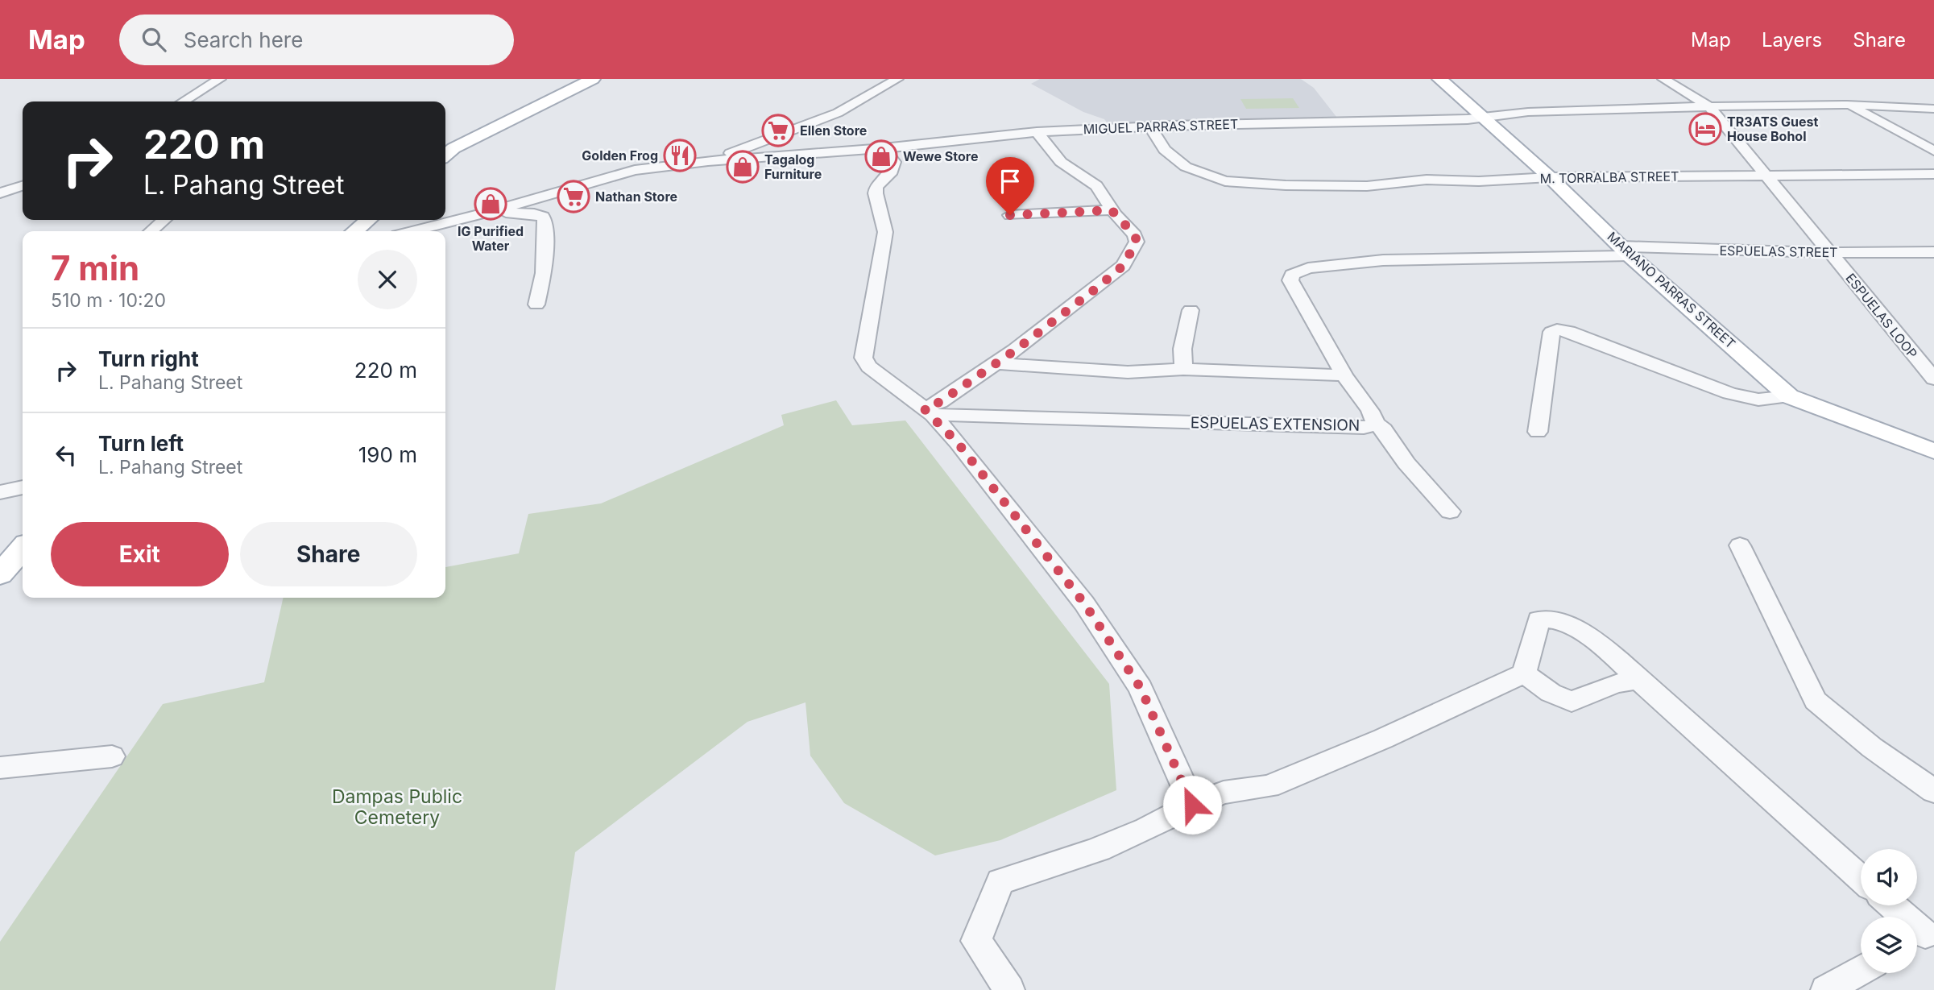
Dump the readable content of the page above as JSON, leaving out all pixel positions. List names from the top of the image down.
{
  "streets": {
    "main road": ["MARIANO PARRAS STREET"],
    "street": [
      "MIGUEL PARRAS STREET",
      "M. TORRALBA STREET",
      "ESPUELAS STREET",
      "ESPUELAS LOOP",
      "ESPUELAS EXTENSION"
    ]
  },
  "crossings": [
    ["MIGUEL PARRAS STREET", "MARIANO PARRAS STREET"],
    ["MIGUEL PARRAS STREET", "ESPUELAS LOOP"],
    ["M. TORRALBA STREET", "MARIANO PARRAS STREET"],
    ["M. TORRALBA STREET", "ESPUELAS LOOP"],
    ["ESPUELAS STREET", "MARIANO PARRAS STREET"],
    ["ESPUELAS STREET", "ESPUELAS LOOP"],
    ["ESPUELAS STREET", "ESPUELAS EXTENSION"],
    ["MARIANO PARRAS STREET", "ESPUELAS EXTENSION"]
  ],
  "parks": ["Dampas Public Cemetery"],
  "places": {
    "hotel": ["TR3ATS Guest House Bohol"],
    "supermarket": ["Ellen Store", "Nathan Store"],
    "restaurant": ["Golden Frog"],
    "shop": ["Wewe Store", "Tagalog Furniture", "IG Purified Water"]
  },
  "page": {
    "header": "Map",
    "search": "Search here",
    "nav": ["Map", "Layers", "Share"],
    "turn": ["220 m", "L. Pahang Street"],
    "heading": ["7 min", "510 m · 10:20"],
    "list": [
      {
        "name": "Turn right",
        "note": "L. Pahang Street",
        "value": "220 m"
      },
      {
        "name": "Turn left",
        "note": "L. Pahang Street",
        "value": "190 m"
      }
    ],
    "buttons": ["Exit", "Share"]
  }
}
